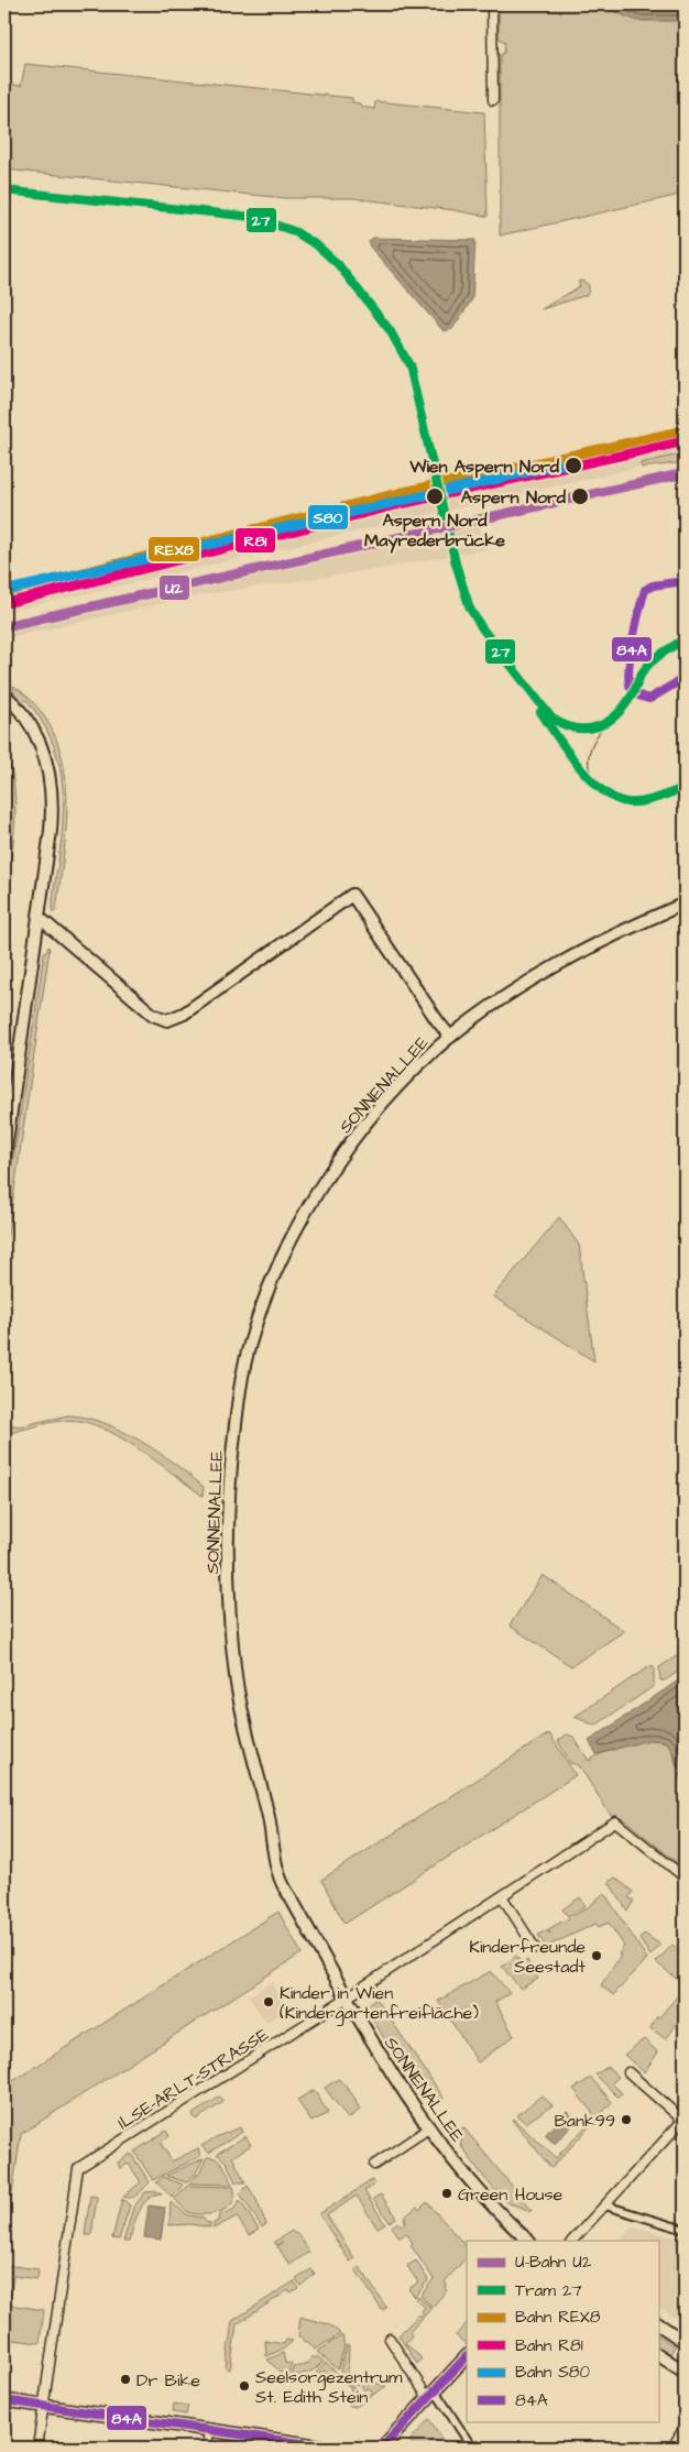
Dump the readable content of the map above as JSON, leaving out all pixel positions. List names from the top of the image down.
{
  "streets": {
    "street": ["SONNENALLEE", "ILSE-ARLT-STRASSE"]
  },
  "crossings": [
    ["SONNENALLEE", "ILSE-ARLT-STRASSE"]
  ],
  "places": [
    "Wien Aspern Nord",
    "Aspern Nord Mayrederbrücke",
    "Aspern Nord",
    "Kinderfreunde Seestadt",
    "Kinder in Wien (Kindergartenfreifläche)",
    "Bank99",
    "Green House",
    "Dr Bike",
    "Seelsorgezentrum St. Edith Stein"
  ],
  "lines": [
    "tram line 27",
    "rail line REX8",
    "rail line R81",
    "rail line S80",
    "metro line U2",
    "transit line 84A"
  ],
  "legend": [
    "U-Bahn U2",
    "Tram 27",
    "Bahn REX8",
    "Bahn R81",
    "Bahn S80",
    "84A"
  ]
}
